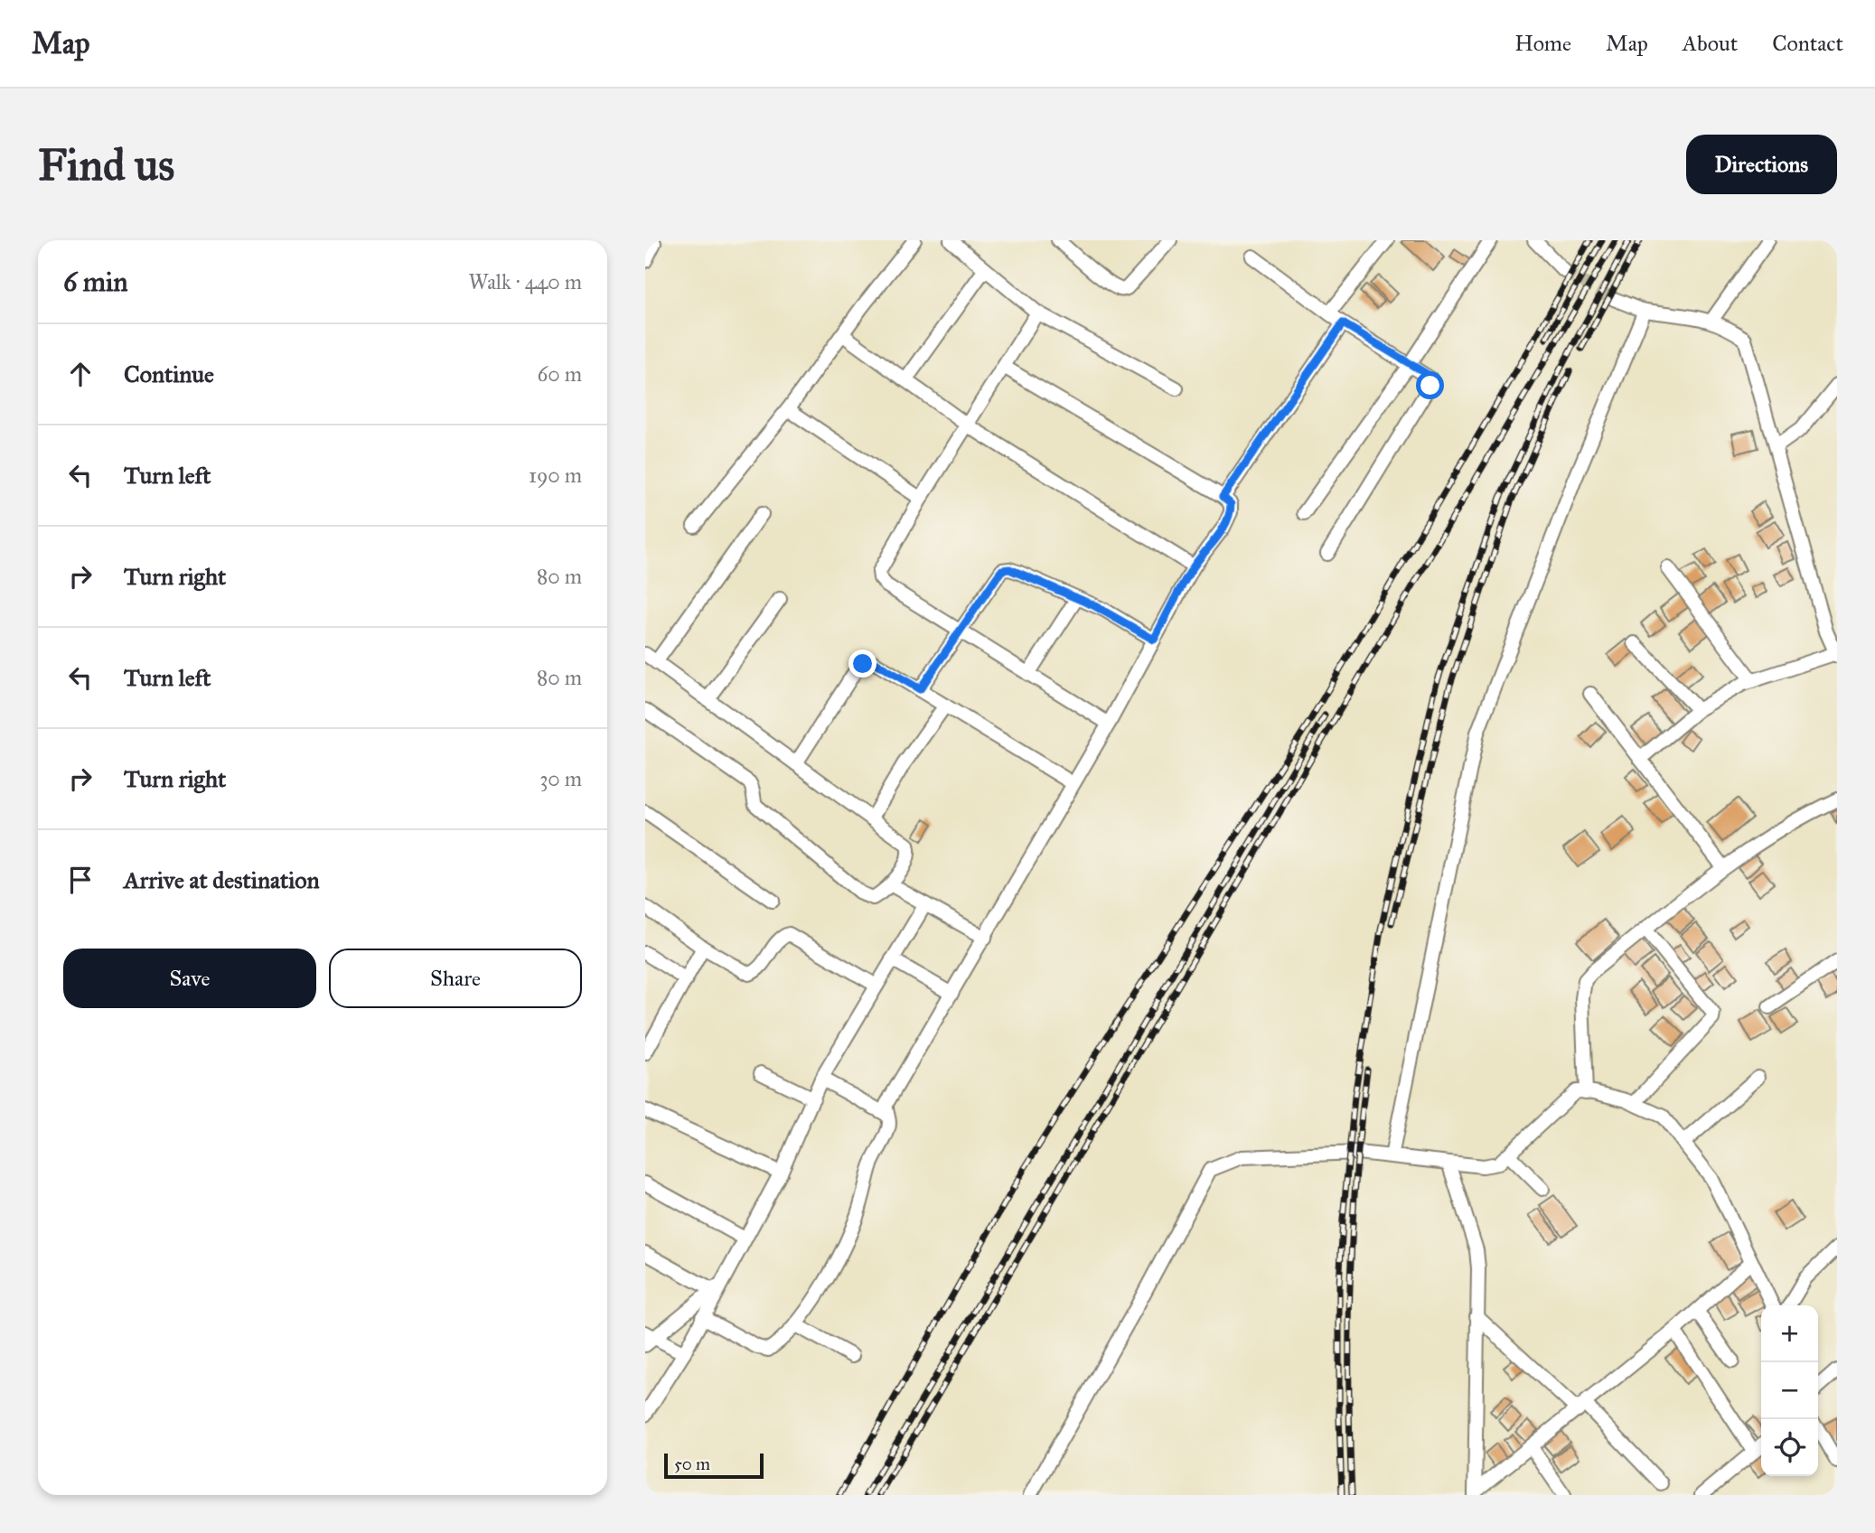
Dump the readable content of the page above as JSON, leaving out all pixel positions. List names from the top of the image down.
{
  "scale_bar": "50 m",
  "page": {
    "header": "Map",
    "nav": [
      "Home",
      "Map",
      "About",
      "Contact"
    ],
    "buttons": [
      "Directions",
      ["Save", "Share"]
    ],
    "title": "Find us",
    "heading": ["6 min", "Walk · 440 m"],
    "list": [
      ["Continue", "60 m"],
      ["Turn left", "190 m"],
      ["Turn right", "80 m"],
      ["Turn left", "80 m"],
      ["Turn right", "30 m"],
      "Arrive at destination"
    ],
    "map_buttons": ["+", "−"],
    "scale": "50 m"
  }
}
